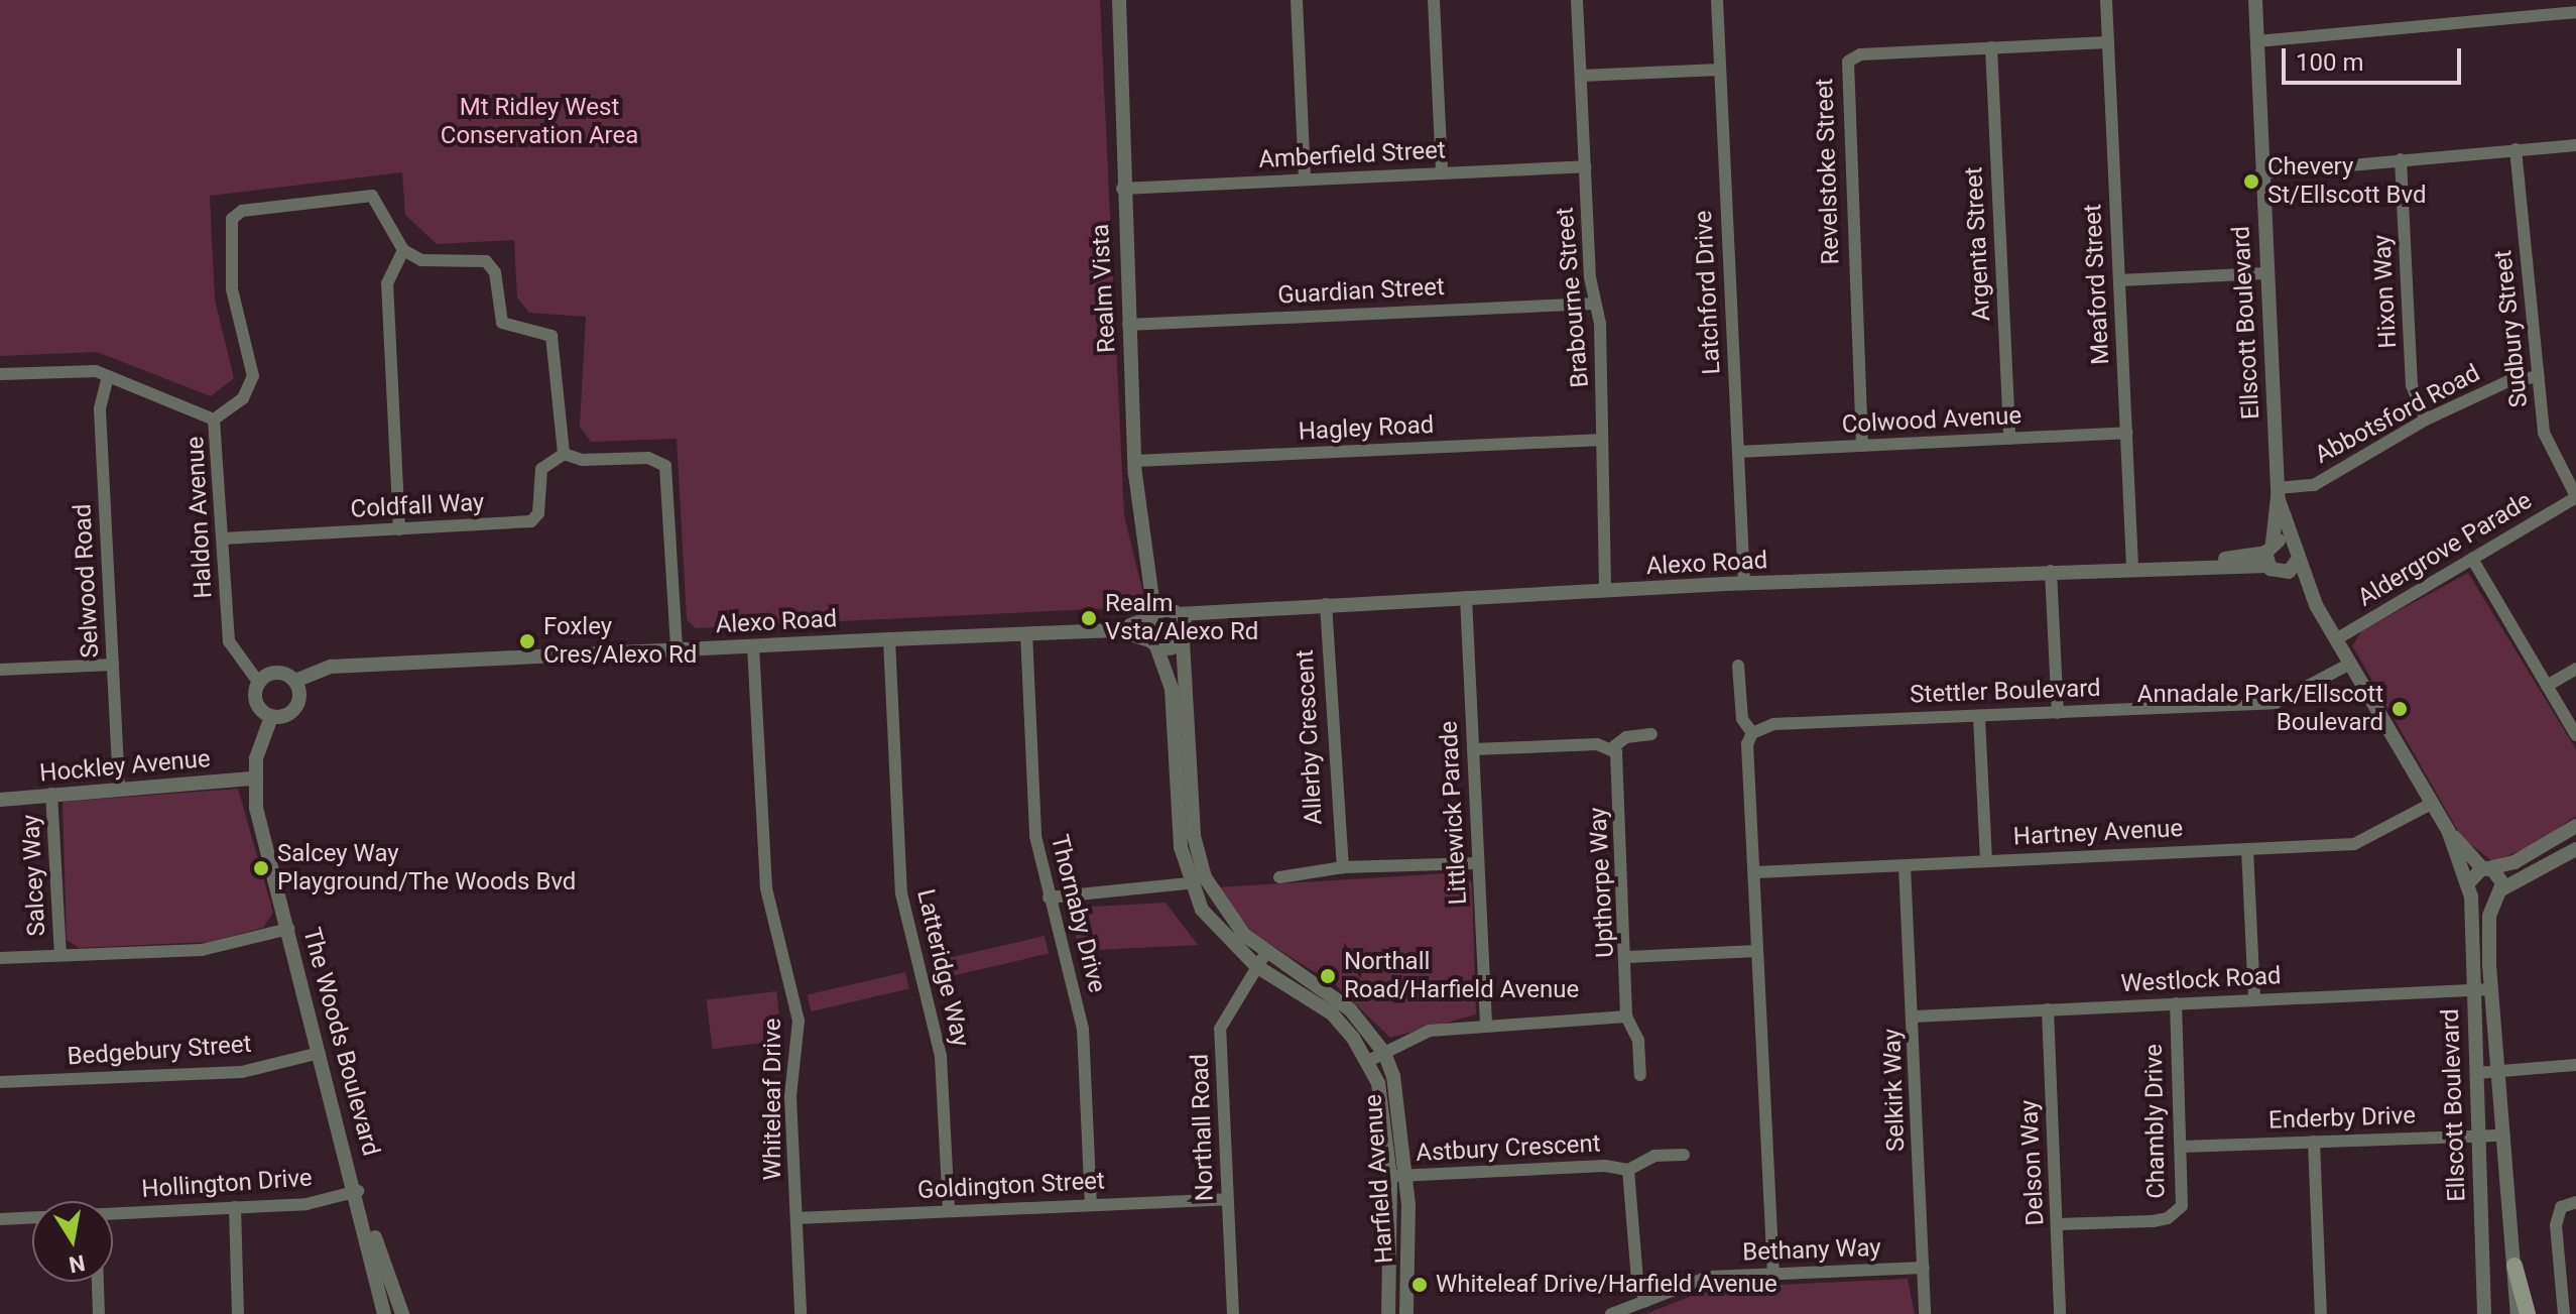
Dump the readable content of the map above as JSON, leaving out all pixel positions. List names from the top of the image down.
{
  "streets": {
    "street": [
      "Amberfield Street",
      "Revelstoke Street",
      "Argenta Street",
      "Meaford Street",
      "Realm Vista",
      "Guardian Street",
      "Hixon Way",
      "Latchford Drive",
      "Brabourne Street",
      "Ellscott Boulevard",
      "Sudbury Street",
      "Abbotsford Road",
      "Colwood Avenue",
      "Hagley Road",
      "Coldfall Way",
      "Haldon Avenue",
      "Aldergrove Parade",
      "Alexo Road",
      "Selwood Road",
      "Stettler Boulevard",
      "Allerby Crescent",
      "Hockley Avenue",
      "Littlewick Parade",
      "Hartney Avenue",
      "Salcey Way",
      "Upthorpe Way",
      "Thornaby Drive",
      "Latteridge Way",
      "Westlock Road",
      "The Woods Boulevard",
      "Bedgebury Street",
      "Selkirk Way",
      "Whiteleaf Drive",
      "Enderby Drive",
      "Chambly Drive",
      "Northall Road",
      "Astbury Crescent",
      "Delson Way",
      "Harfield Avenue",
      "Hollington Drive",
      "Goldington Street",
      "Bethany Way"
    ]
  },
  "crossings": [
    ["Amberfield Street", "Realm Vista"],
    ["Amberfield Street", "Brabourne Street"],
    ["Revelstoke Street", "Argenta Street"],
    ["Revelstoke Street", "Meaford Street"],
    ["Revelstoke Street", "Colwood Avenue"],
    ["Argenta Street", "Colwood Avenue"],
    ["Meaford Street", "Colwood Avenue"],
    ["Meaford Street", "Alexo Road"],
    ["Realm Vista", "Guardian Street"],
    ["Realm Vista", "Hagley Road"],
    ["Realm Vista", "Alexo Road"],
    ["Realm Vista", "Harfield Avenue"],
    ["Guardian Street", "Brabourne Street"],
    ["Hixon Way", "Abbotsford Road"],
    ["Latchford Drive", "Colwood Avenue"],
    ["Latchford Drive", "Alexo Road"],
    ["Brabourne Street", "Hagley Road"],
    ["Brabourne Street", "Alexo Road"],
    ["Ellscott Boulevard", "Abbotsford Road"],
    ["Ellscott Boulevard", "Aldergrove Parade"],
    ["Ellscott Boulevard", "Alexo Road"],
    ["Ellscott Boulevard", "Stettler Boulevard"],
    ["Ellscott Boulevard", "Hartney Avenue"],
    ["Ellscott Boulevard", "Westlock Road"],
    ["Ellscott Boulevard", "Enderby Drive"],
    ["Sudbury Street", "Abbotsford Road"],
    ["Sudbury Street", "Aldergrove Parade"],
    ["Coldfall Way", "Haldon Avenue"],
    ["Haldon Avenue", "Alexo Road"],
    ["Haldon Avenue", "Selwood Road"],
    ["Haldon Avenue", "The Woods Boulevard"],
    ["Alexo Road", "Allerby Crescent"],
    ["Alexo Road", "Littlewick Parade"],
    ["Alexo Road", "Thornaby Drive"],
    ["Alexo Road", "Latteridge Way"],
    ["Alexo Road", "The Woods Boulevard"],
    ["Alexo Road", "Whiteleaf Drive"],
    ["Alexo Road", "Harfield Avenue"],
    ["Selwood Road", "Hockley Avenue"],
    ["Hockley Avenue", "Salcey Way"],
    ["Hockley Avenue", "The Woods Boulevard"],
    ["Hartney Avenue", "Selkirk Way"],
    ["Thornaby Drive", "Goldington Street"],
    ["Latteridge Way", "Goldington Street"],
    ["Westlock Road", "Selkirk Way"],
    ["Westlock Road", "Chambly Drive"],
    ["Westlock Road", "Delson Way"],
    ["The Woods Boulevard", "Bedgebury Street"],
    ["The Woods Boulevard", "Hollington Drive"],
    ["Selkirk Way", "Bethany Way"],
    ["Whiteleaf Drive", "Goldington Street"],
    ["Enderby Drive", "Chambly Drive"],
    ["Chambly Drive", "Delson Way"],
    ["Northall Road", "Harfield Avenue"],
    ["Northall Road", "Goldington Street"],
    ["Astbury Crescent", "Harfield Avenue"],
    ["Astbury Crescent", "Bethany Way"]
  ],
  "parks": ["Mt Ridley West Conservation Area"],
  "places": [
    "Chevery St/Ellscott Bvd",
    "Realm Vsta/Alexo Rd",
    "Foxley Cres/Alexo Rd",
    "Annadale Park/Ellscott Boulevard",
    "Salcey Way Playground/The Woods Bvd",
    "Northall Road/Harfield Avenue",
    "Whiteleaf Drive/Harfield Avenue"
  ],
  "scale_bar": "100 m",
  "north": "bottom"
}
